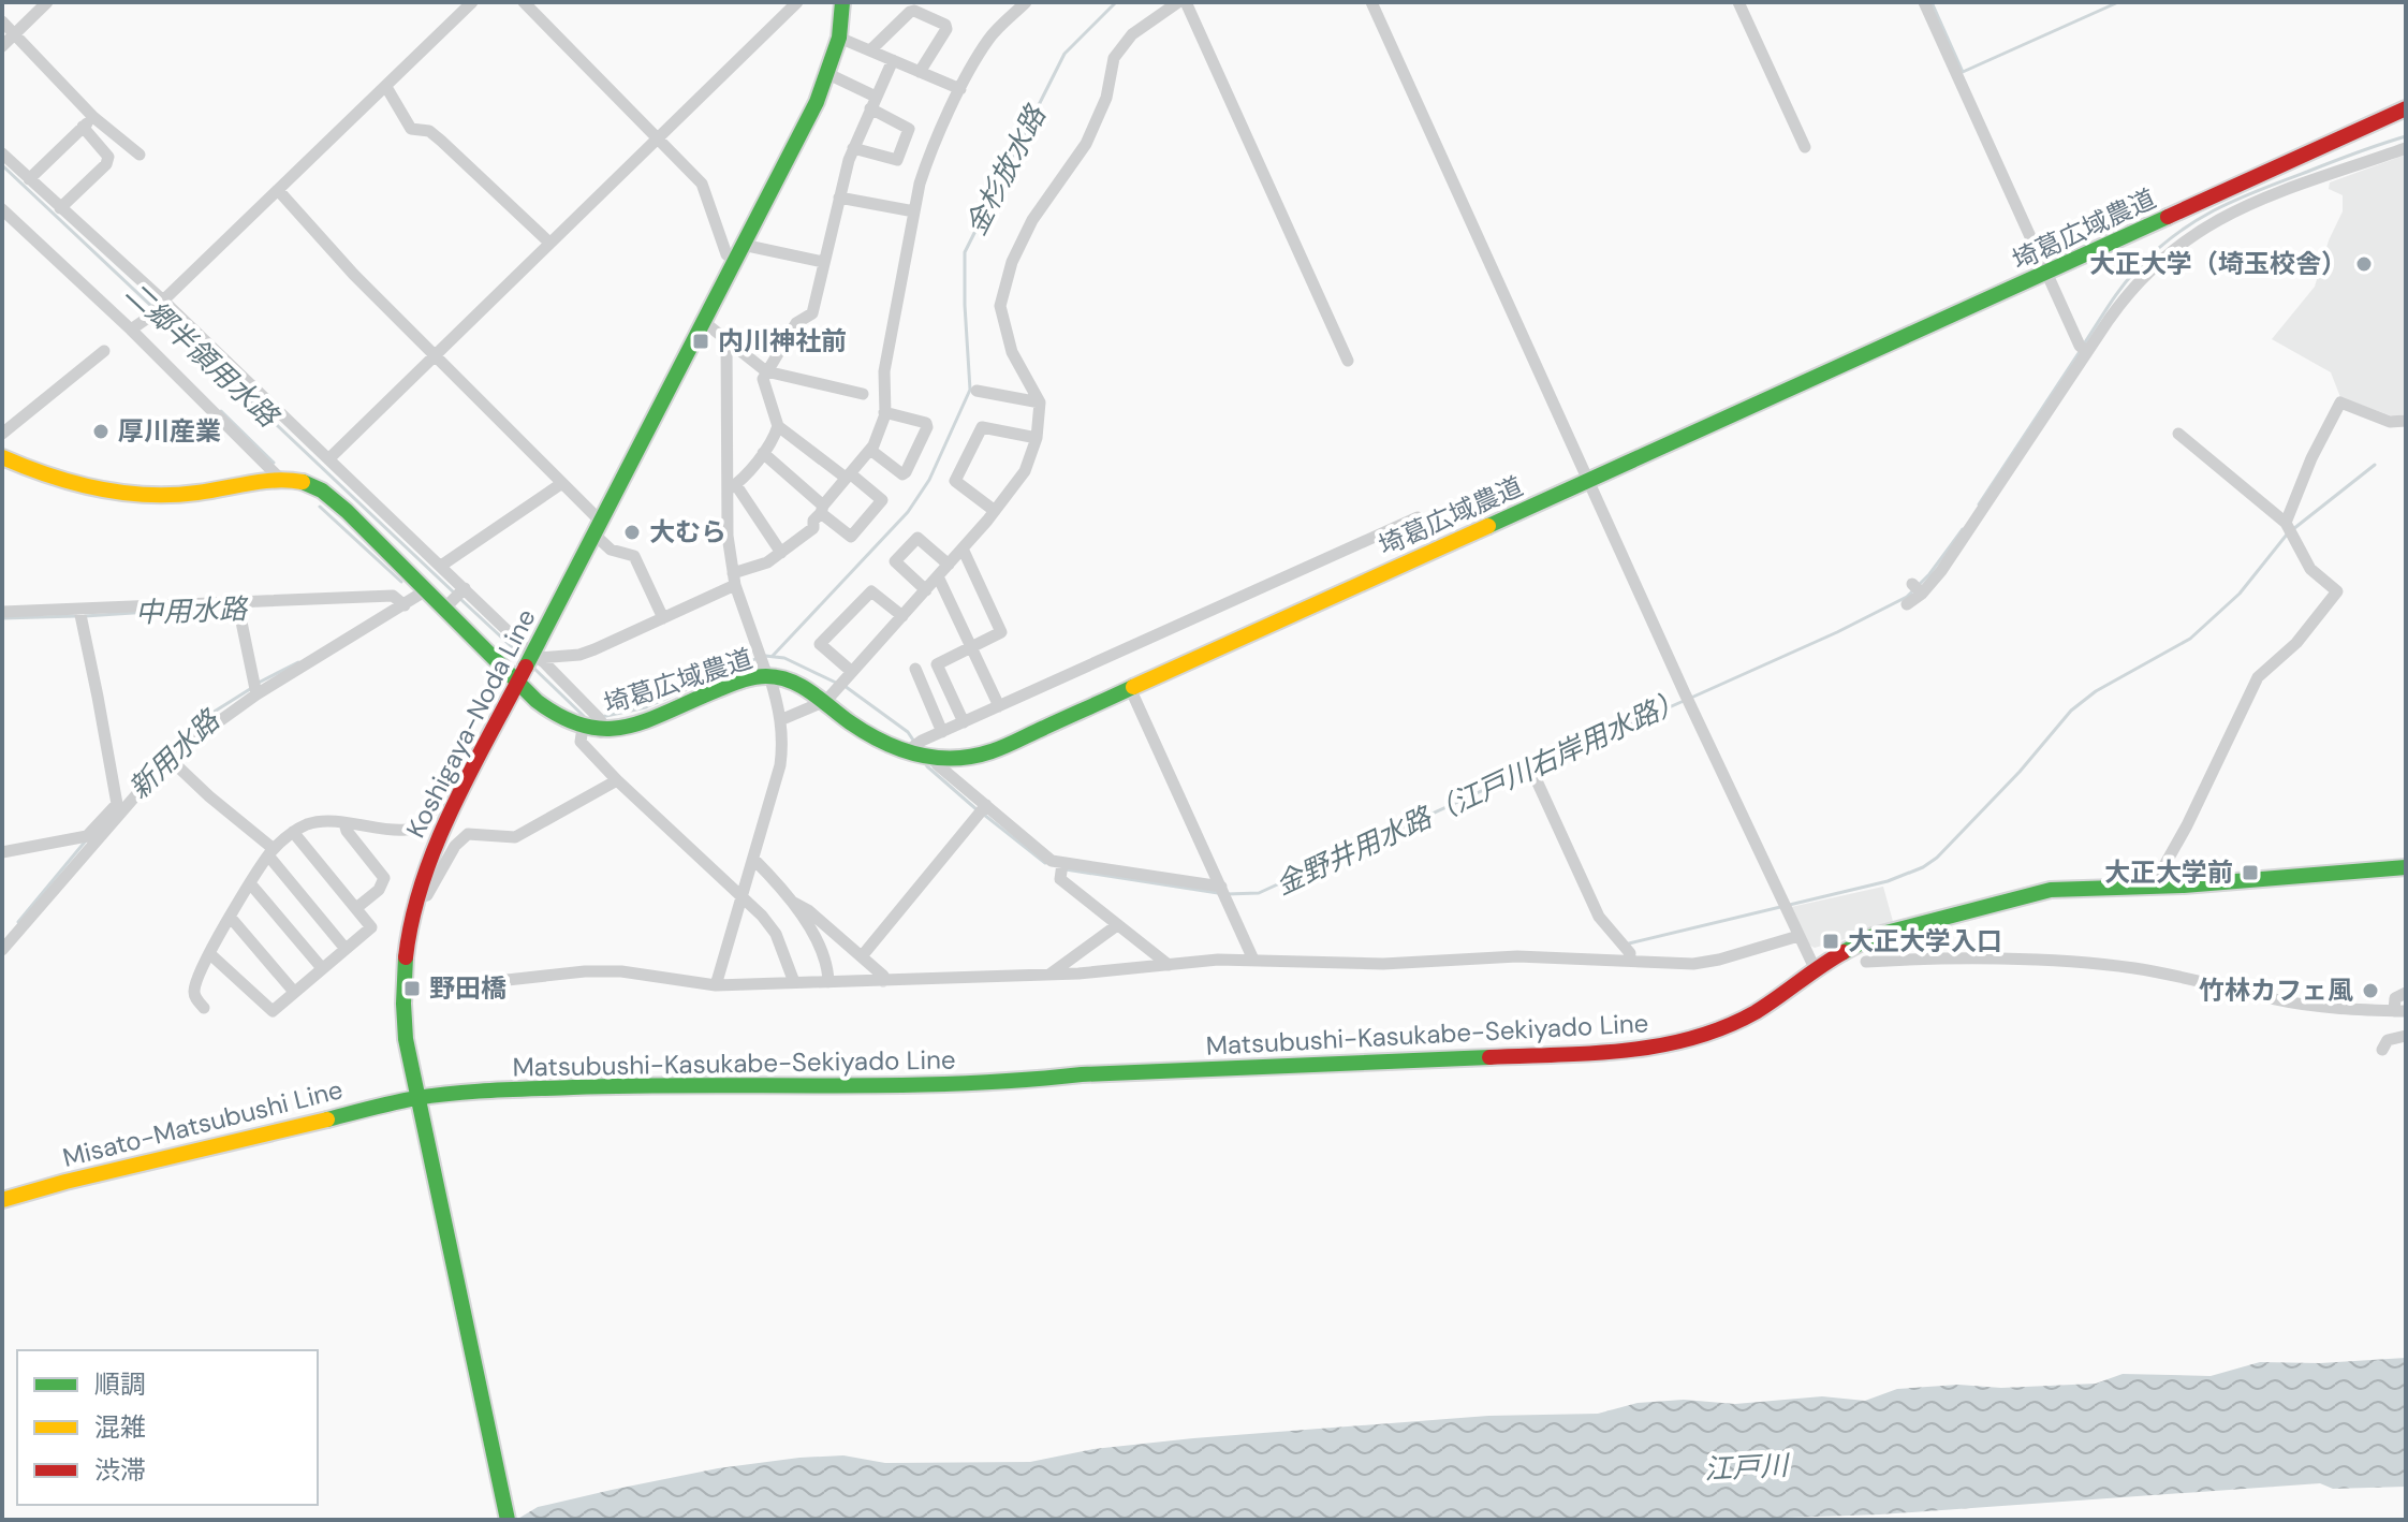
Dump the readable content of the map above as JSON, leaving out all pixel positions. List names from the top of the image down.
{
  "streets": {
    "main road": [
      "埼葛広域農道",
      "Koshigaya-Noda Line",
      "Matsubushi-Kasukabe-Sekiyado Line",
      "Misato-Matsubushi Line"
    ]
  },
  "crossings": [
    ["埼葛広域農道", "Koshigaya-Noda Line"],
    ["Koshigaya-Noda Line", "Matsubushi-Kasukabe-Sekiyado Line"],
    ["Koshigaya-Noda Line", "Misato-Matsubushi Line"],
    ["Matsubushi-Kasukabe-Sekiyado Line", "Misato-Matsubushi Line"]
  ],
  "water": [
    "金杉放水路",
    "二郷半領用水路",
    "中用水路",
    "新用水路",
    "金野井用水路（江戸川右岸用水路）",
    "江戸川"
  ],
  "places": {
    "other": [
      "大正大学（埼玉校舎）",
      "厚川産業",
      "大むら",
      "竹林カフェ風"
    ],
    "transit": [
      "内川神社前",
      "大正大学前",
      "大正大学入口",
      "野田橋"
    ]
  },
  "legend": ["順調", "混雑", "渋滞"]
}
